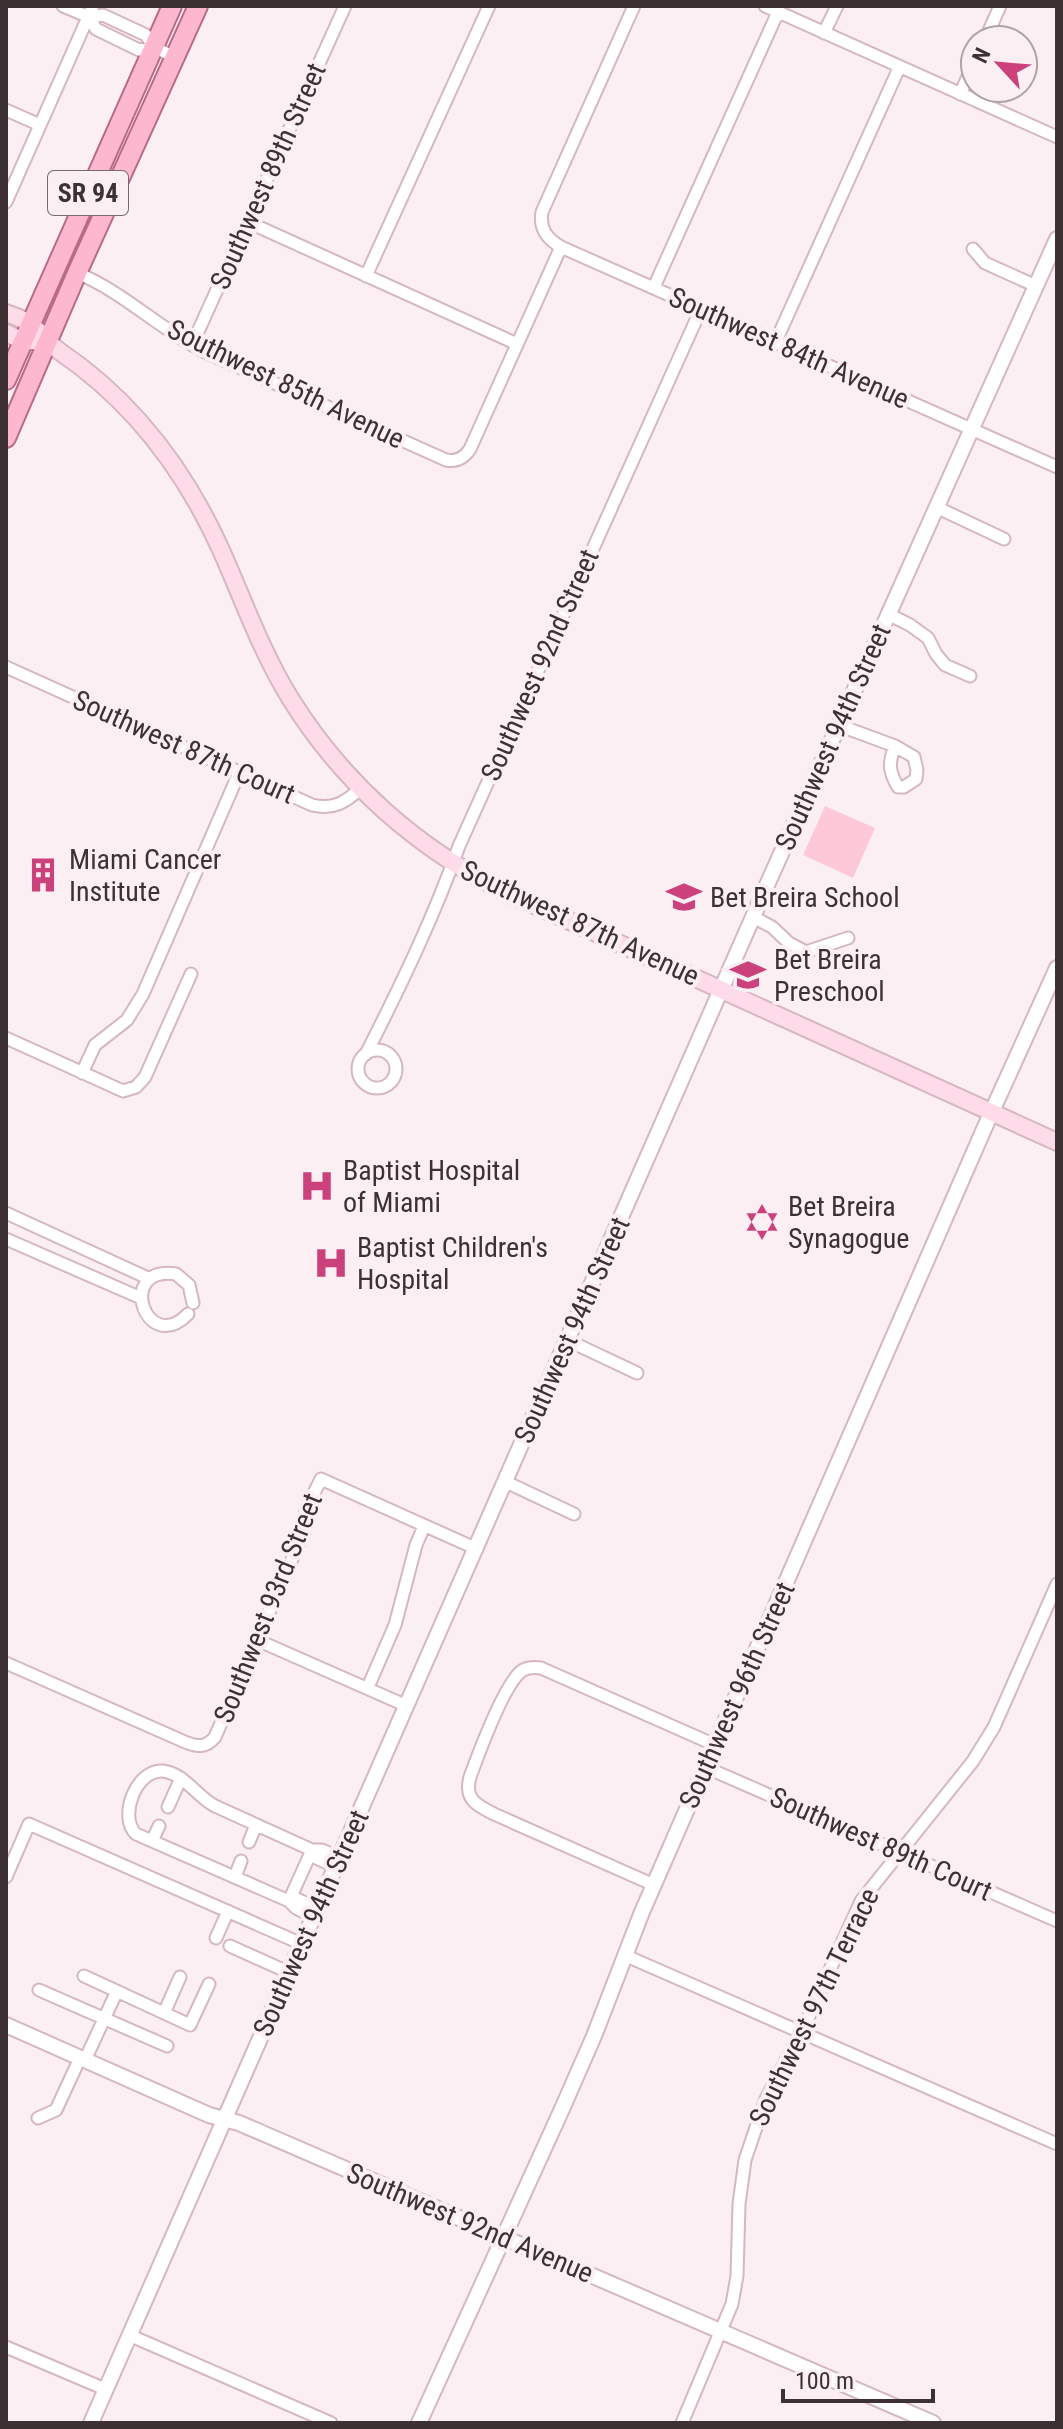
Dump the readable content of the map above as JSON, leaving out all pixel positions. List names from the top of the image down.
{
  "streets": {
    "main road": ["SR 94", "Southwest 87th Avenue"],
    "street": [
      "Southwest 89th Street",
      "Southwest 84th Avenue",
      "Southwest 85th Avenue",
      "Southwest 92nd Street",
      "Southwest 94th Street",
      "Southwest 87th Court",
      "Southwest 93rd Street",
      "Southwest 96th Street",
      "Southwest 89th Court",
      "Southwest 97th Terrace",
      "Southwest 92nd Avenue"
    ]
  },
  "crossings": [
    ["Southwest 89th Street", "Southwest 85th Avenue"],
    ["SR 94", "Southwest 85th Avenue"],
    ["SR 94", "Southwest 87th Avenue"],
    ["Southwest 84th Avenue", "Southwest 92nd Street"],
    ["Southwest 84th Avenue", "Southwest 94th Street"],
    ["Southwest 92nd Street", "Southwest 87th Avenue"],
    ["Southwest 94th Street", "Southwest 87th Avenue"],
    ["Southwest 94th Street", "Southwest 92nd Avenue"],
    ["Southwest 87th Court", "Southwest 87th Avenue"],
    ["Southwest 87th Avenue", "Southwest 96th Street"],
    ["Southwest 96th Street", "Southwest 89th Court"],
    ["Southwest 96th Street", "Southwest 92nd Avenue"],
    ["Southwest 89th Court", "Southwest 97th Terrace"],
    ["Southwest 97th Terrace", "Southwest 92nd Avenue"]
  ],
  "places": {
    "building": ["Miami Cancer Institute"],
    "school or university": ["Bet Breira School", "Bet Breira Preschool"],
    "hospital": ["Baptist Hospital of Miami", "Baptist Children's Hospital"],
    "synagogue": ["Bet Breira Synagogue"]
  },
  "scale_bar": "100 m",
  "north": "top left"
}
